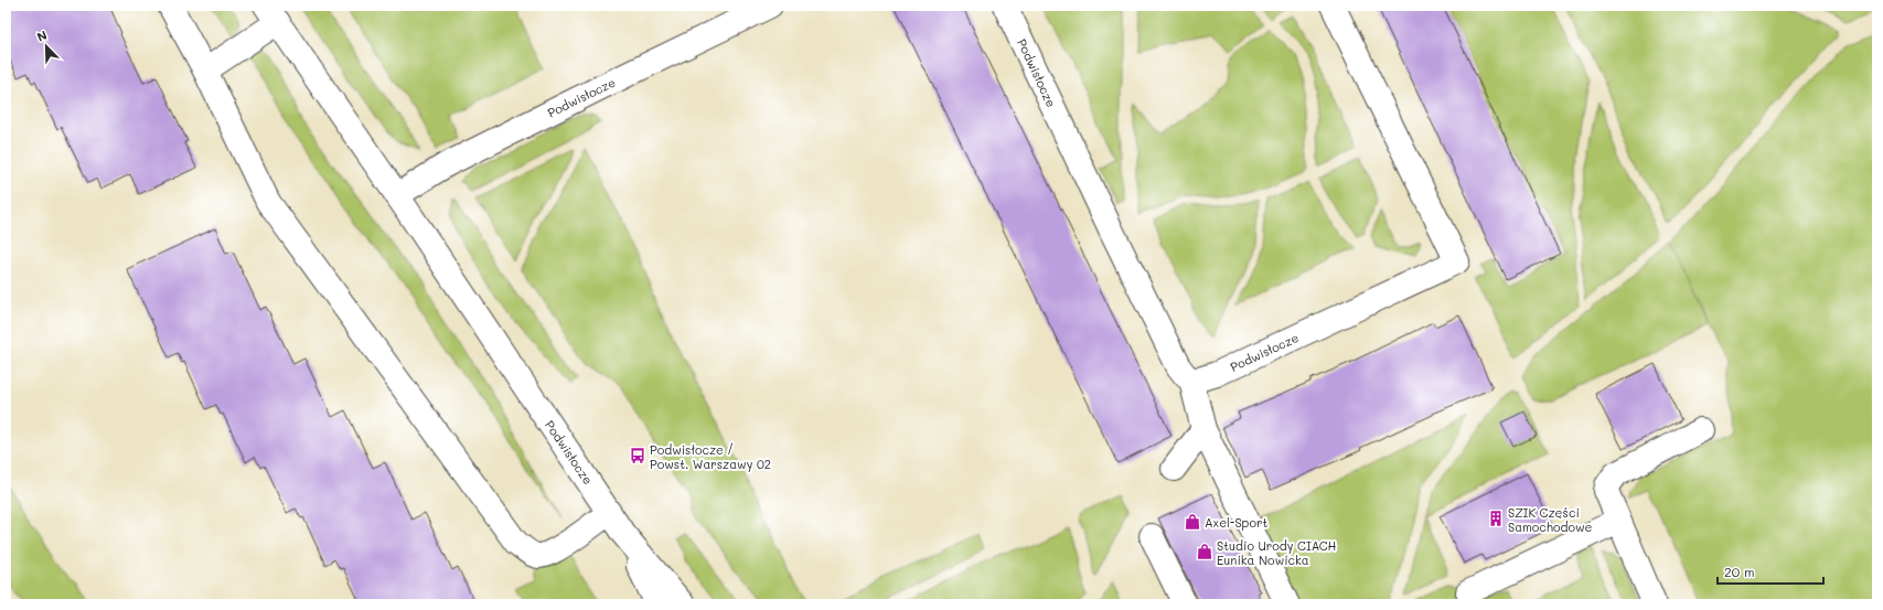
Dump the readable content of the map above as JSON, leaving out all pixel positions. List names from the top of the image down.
{
  "streets": {
    "street": ["Podwisłocze"]
  },
  "places": {
    "bus stop": ["Podwisłocze / Powst. Warszawy 02"],
    "building": ["SZIK Części Samochodowe"],
    "shop": ["Axel-Sport", "Studio Urody CIACH Eunika Nowicka"]
  },
  "scale_bar": "20 m",
  "north": "top left"
}
